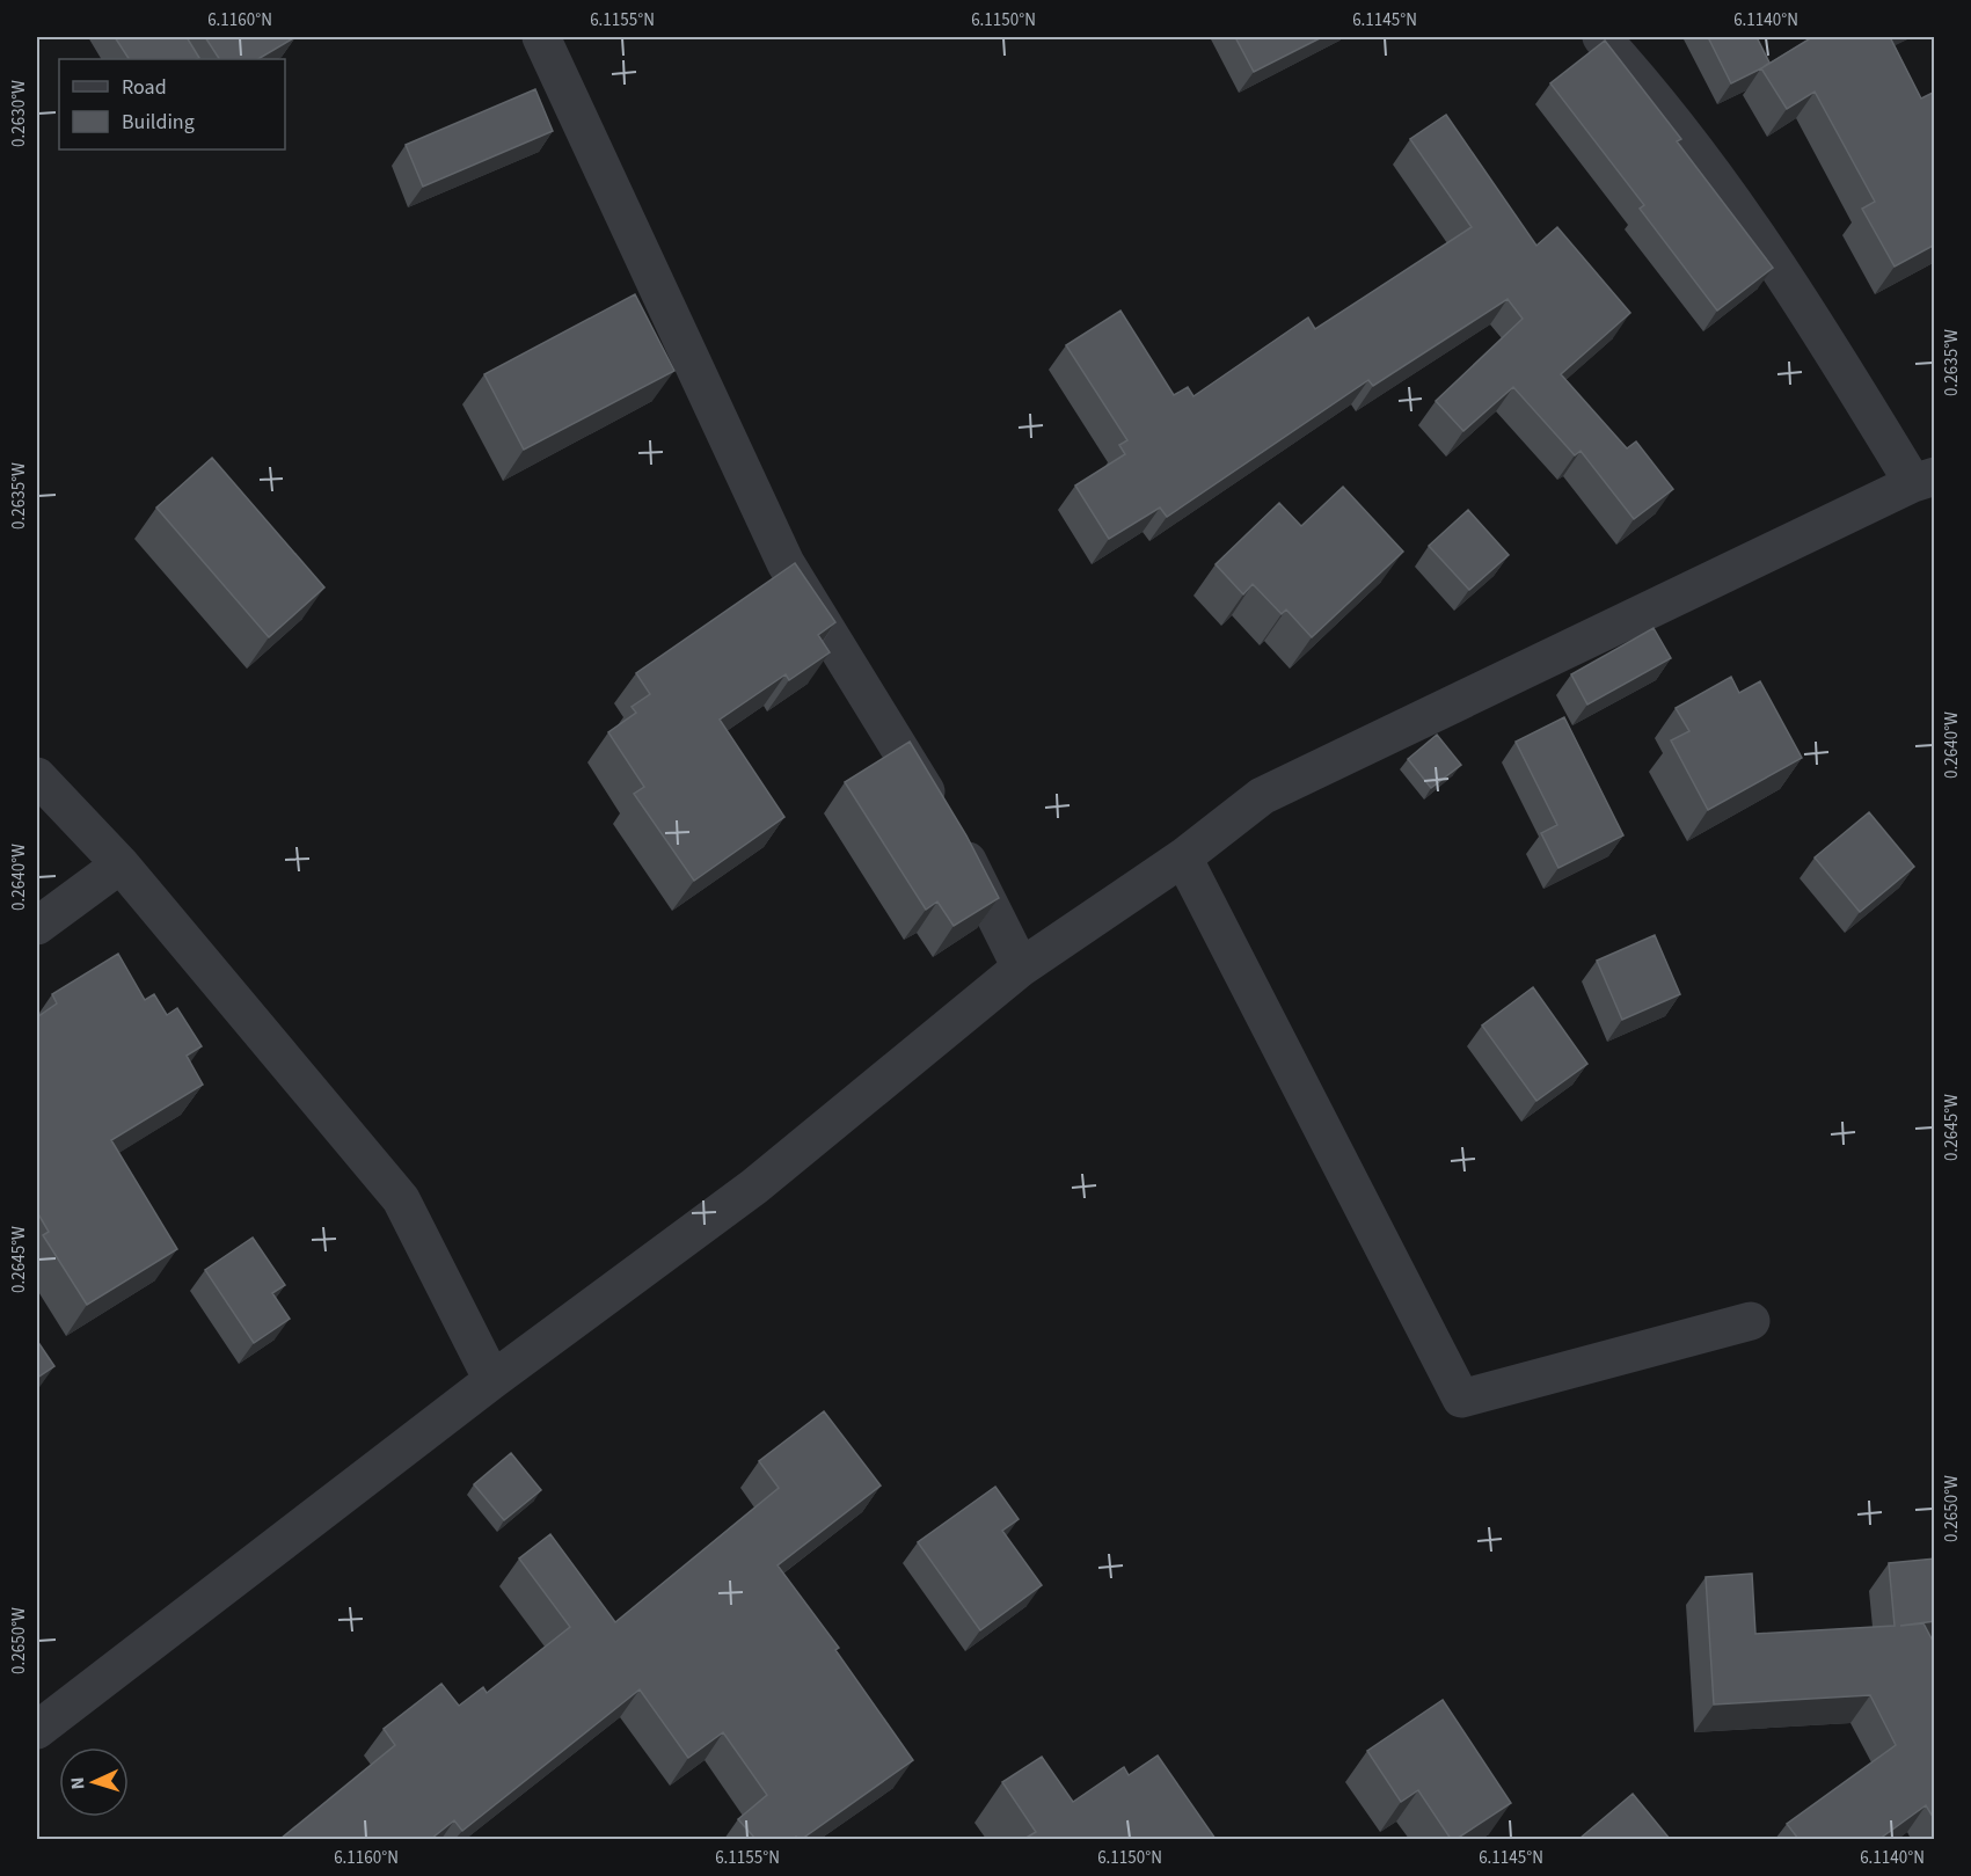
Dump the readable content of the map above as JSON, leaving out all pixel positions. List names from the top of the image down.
{
  "legend": ["Road", "Building"],
  "north": "left",
  "coordinates": [
    "6.1160°N",
    "6.1155°N",
    "6.1150°N",
    "6.1145°N",
    "6.1140°N",
    "0.2630°W",
    "0.2635°W",
    "0.2640°W",
    "0.2645°W",
    "0.2650°W"
  ]
}
